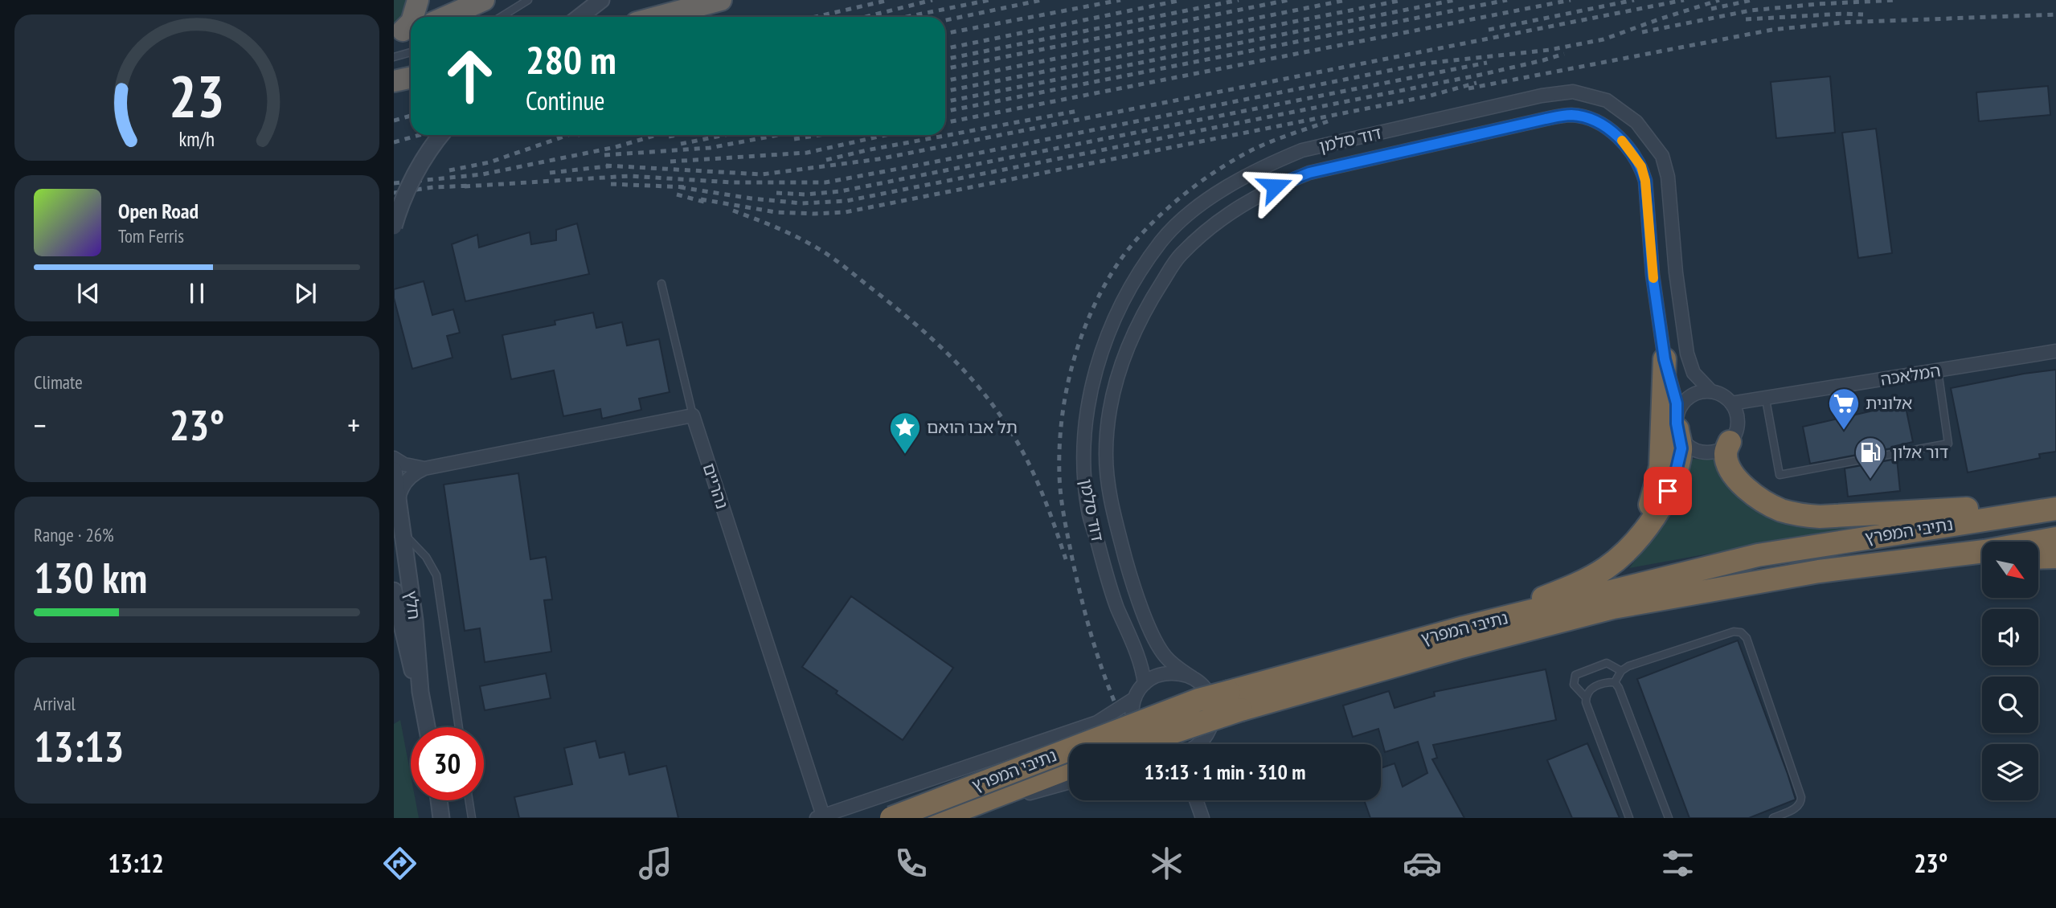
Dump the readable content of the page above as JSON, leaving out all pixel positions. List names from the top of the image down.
{
  "streets": {
    "highway": ["נתיבי המפרץ"],
    "street": [
      "דוד סלמן",
      "המלאכה",
      "נהריים",
      "חלץ"
    ]
  },
  "crossings": [
    ["דוד סלמן", "המלאכה"]
  ],
  "places": {
    "supermarket": ["אלונית"],
    "place": ["תל אבו הואם"],
    "fuel station": ["דור אלון"]
  },
  "north": "bottom right",
  "page": {
    "turn": ["280 m", "Continue"],
    "song": ["Open Road", "Tom Ferris"],
    "tile": [
      "Climate",
      ["Range · 26%", "130 km"],
      ["Arrival", "13:13"]
    ],
    "heat": ["−", "23°", "+"],
    "limit": "30",
    "trip": "13:13 · 1 min · 310 m",
    "tabs": ["13:12", "23°"],
    "gauge": ["23", "km/h"]
  }
}
